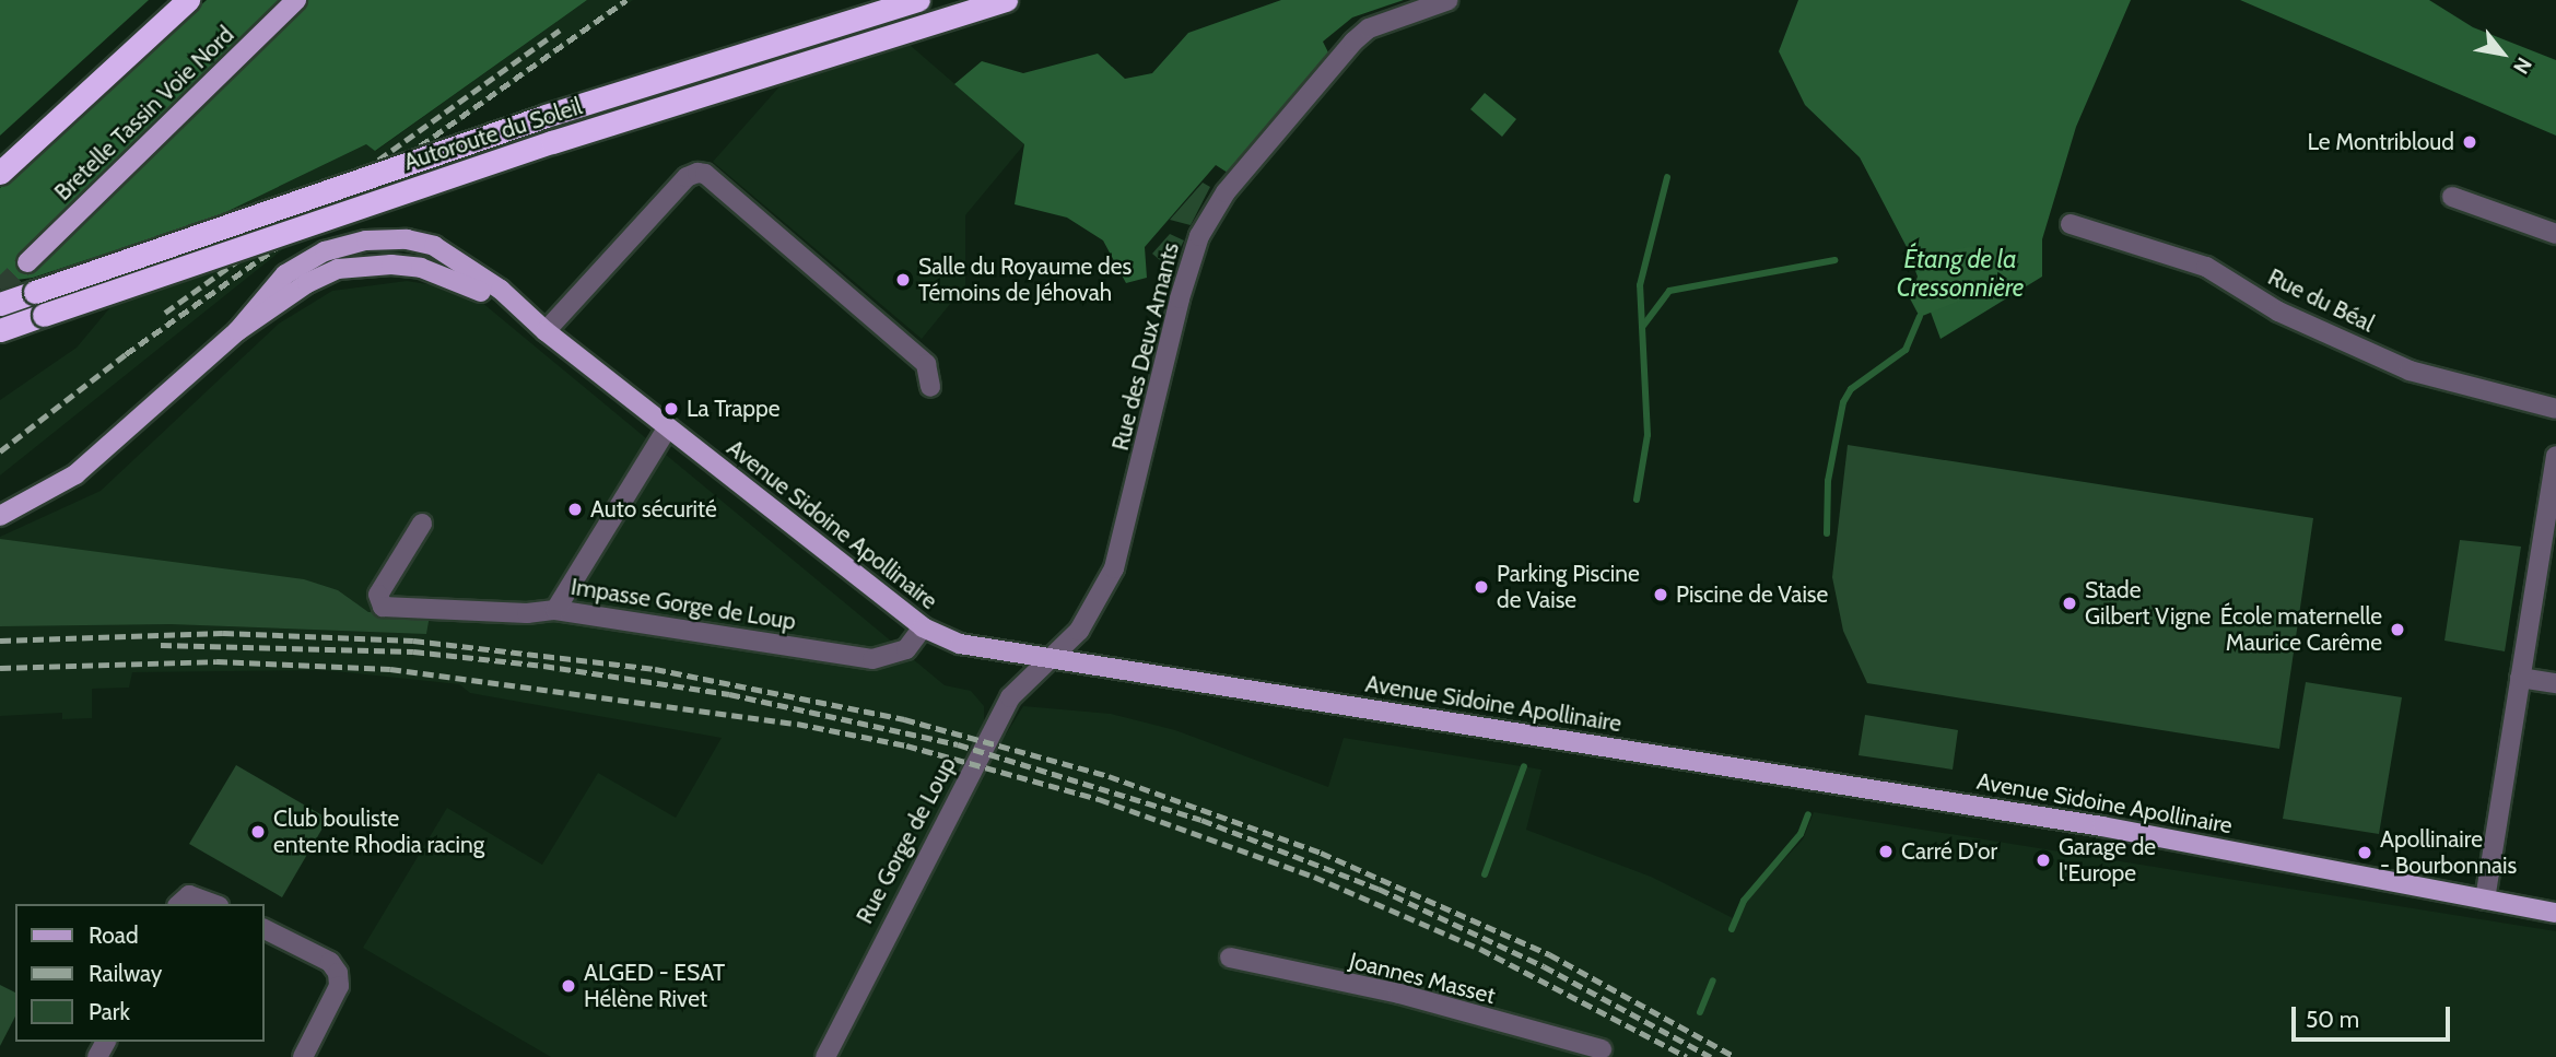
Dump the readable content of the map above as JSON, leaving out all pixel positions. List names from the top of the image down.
{
  "streets": {
    "highway": ["Autoroute du Soleil"],
    "main road": ["Bretelle Tassin Voie Nord", "Avenue Sidoine Apollinaire"],
    "street": [
      "Rue du Béal",
      "Rue des Deux Amants",
      "Impasse Gorge de Loup",
      "Rue Gorge de Loup",
      "Joannes Masset"
    ]
  },
  "crossings": [
    ["Rue des Deux Amants", "Avenue Sidoine Apollinaire"],
    ["Rue des Deux Amants", "Rue Gorge de Loup"],
    ["Avenue Sidoine Apollinaire", "Impasse Gorge de Loup"],
    ["Avenue Sidoine Apollinaire", "Rue Gorge de Loup"]
  ],
  "water": ["Étang de la Cressonnière"],
  "places": [
    "Le Montribloud",
    "Salle du Royaume des Témoins de Jéhovah",
    "La Trappe",
    "Auto sécurité",
    "Parking Piscine de Vaise",
    "Piscine de Vaise",
    "Stade Gilbert Vigne",
    "École maternelle Maurice Carême",
    "Club bouliste entente Rhodia racing",
    "Carré D'or",
    "Apollinaire - Bourbonnais",
    "Garage de l'Europe",
    "ALGED - ESAT Hélène Rivet"
  ],
  "legend": ["Road", "Railway", "Park"],
  "scale_bar": "50 m",
  "north": "bottom right"
}
